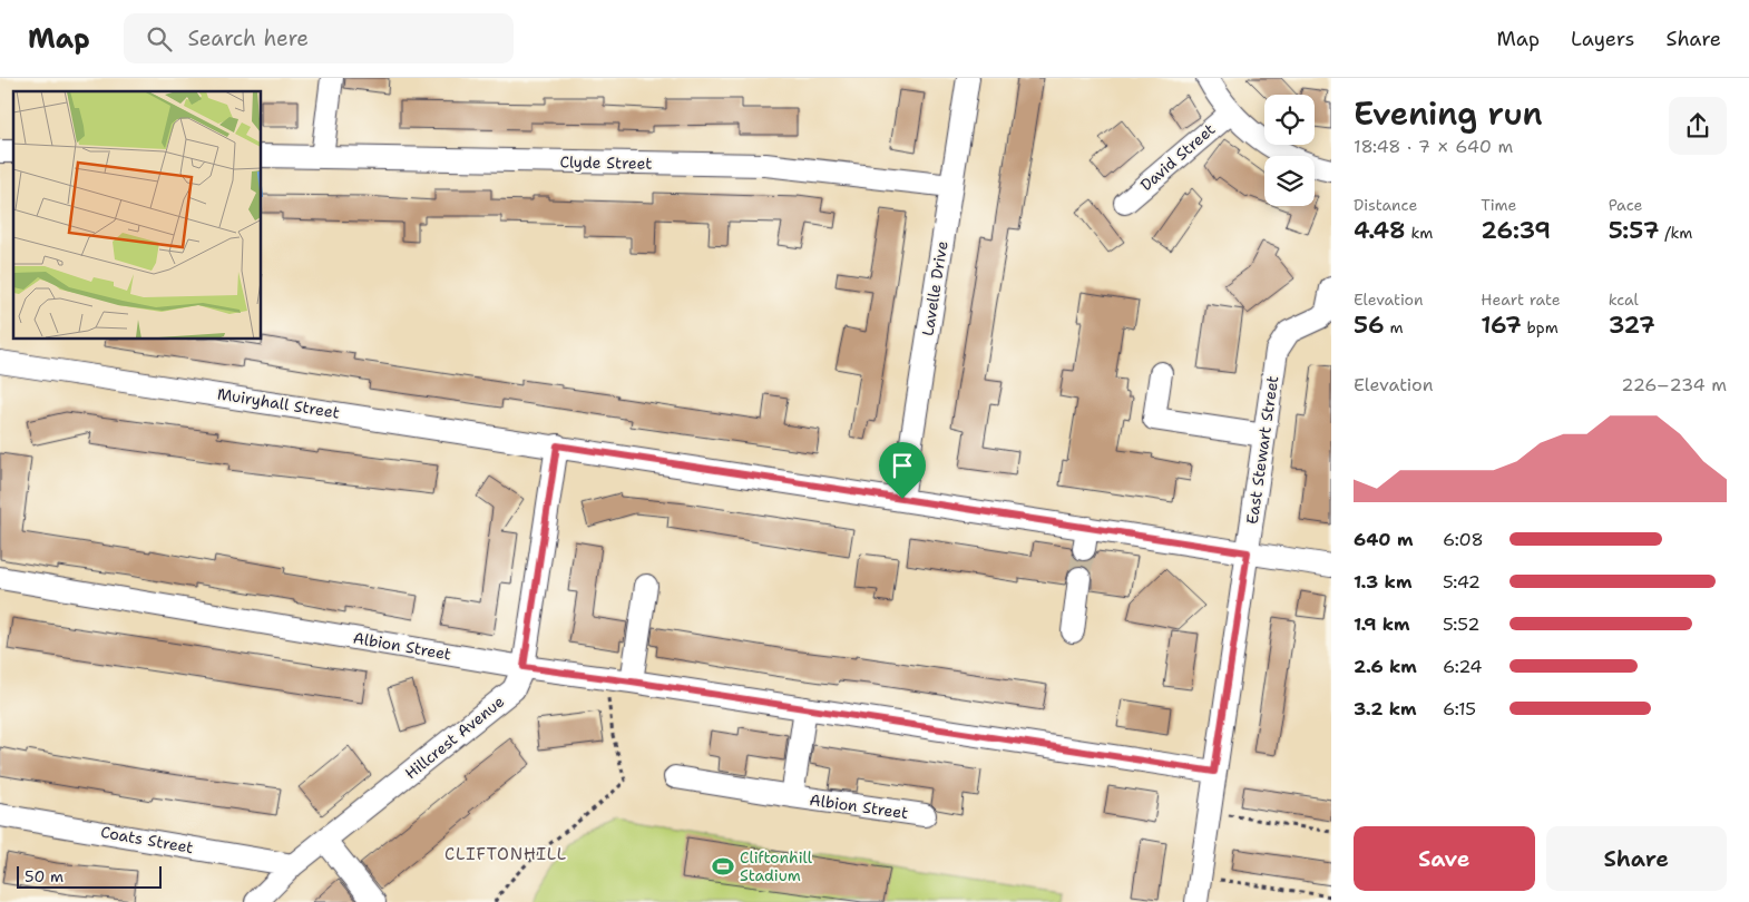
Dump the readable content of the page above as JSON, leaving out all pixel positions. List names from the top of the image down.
{
  "streets": {
    "street": [
      "David Street",
      "Clyde Street",
      "Lavelle Drive",
      "Muiryhall Street",
      "East Stewart Street",
      "Albion Street",
      "Hillcrest Avenue",
      "Coats Street"
    ]
  },
  "crossings": [
    ["Clyde Street", "Lavelle Drive"],
    ["Lavelle Drive", "Muiryhall Street"],
    ["Muiryhall Street", "East Stewart Street"],
    ["Muiryhall Street", "Hillcrest Avenue"],
    ["East Stewart Street", "Albion Street"],
    ["Albion Street", "Hillcrest Avenue"],
    ["Hillcrest Avenue", "Coats Street"]
  ],
  "districts": ["CLIFTONHILL"],
  "places": {
    "sports": ["Cliftonhill Stadium"]
  },
  "scale_bar": "50 m",
  "page": {
    "header": "Map",
    "search": "Search here",
    "nav": ["Map", "Layers", "Share"],
    "heading": ["Evening run", "18:48 · 7 × 640 m"],
    "stats": [
      ["Distance", "4.48 km"],
      ["Time", "26:39"],
      ["Pace", "5:57 /km"],
      ["Elevation", "56 m"],
      ["Heart rate", "167 bpm"],
      ["kcal", "327"]
    ],
    "chart": ["Elevation", "226–234 m"],
    "list": [
      {
        "name": "640 m",
        "note": "6:08"
      },
      {
        "name": "1.3 km",
        "note": "5:42"
      },
      {
        "name": "1.9 km",
        "note": "5:52"
      },
      {
        "name": "2.6 km",
        "note": "6:24"
      },
      {
        "name": "3.2 km",
        "note": "6:15"
      }
    ],
    "buttons": ["Save", "Share"],
    "scale": "50 m"
  }
}
